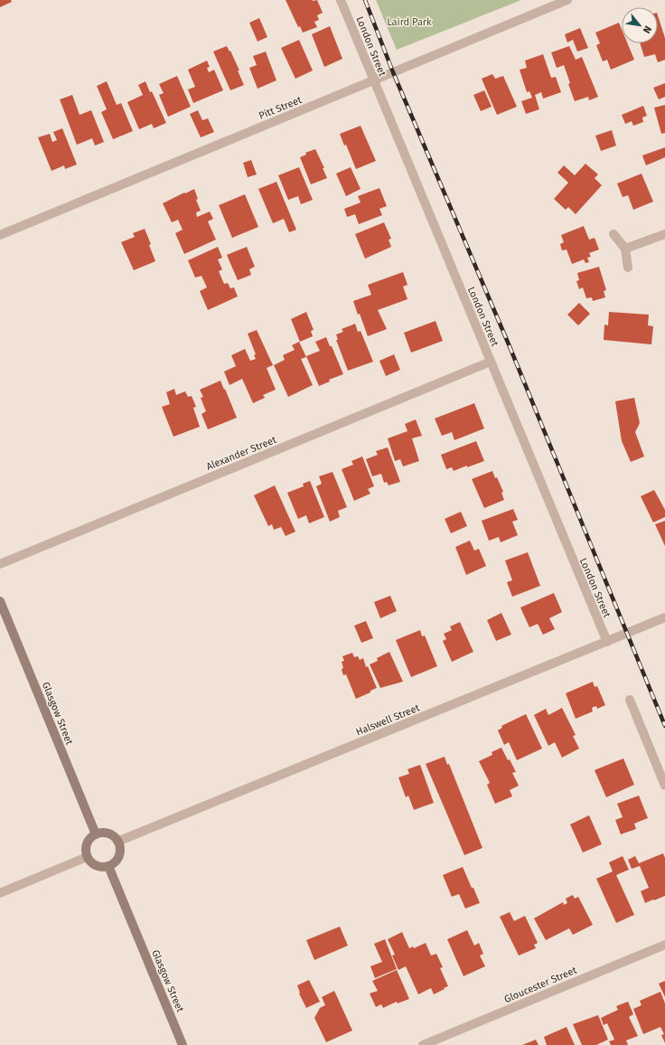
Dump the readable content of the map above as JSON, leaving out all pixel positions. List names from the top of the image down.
{
  "streets": {
    "main road": ["Glasgow Street"],
    "street": [
      "London Street",
      "Pitt Street",
      "Alexander Street",
      "Halswell Street",
      "Gloucester Street"
    ]
  },
  "crossings": [
    ["London Street", "Pitt Street"],
    ["London Street", "Alexander Street"],
    ["London Street", "Halswell Street"],
    ["Glasgow Street", "Halswell Street"]
  ],
  "parks": ["Laird Park"],
  "north": "bottom right"
}
